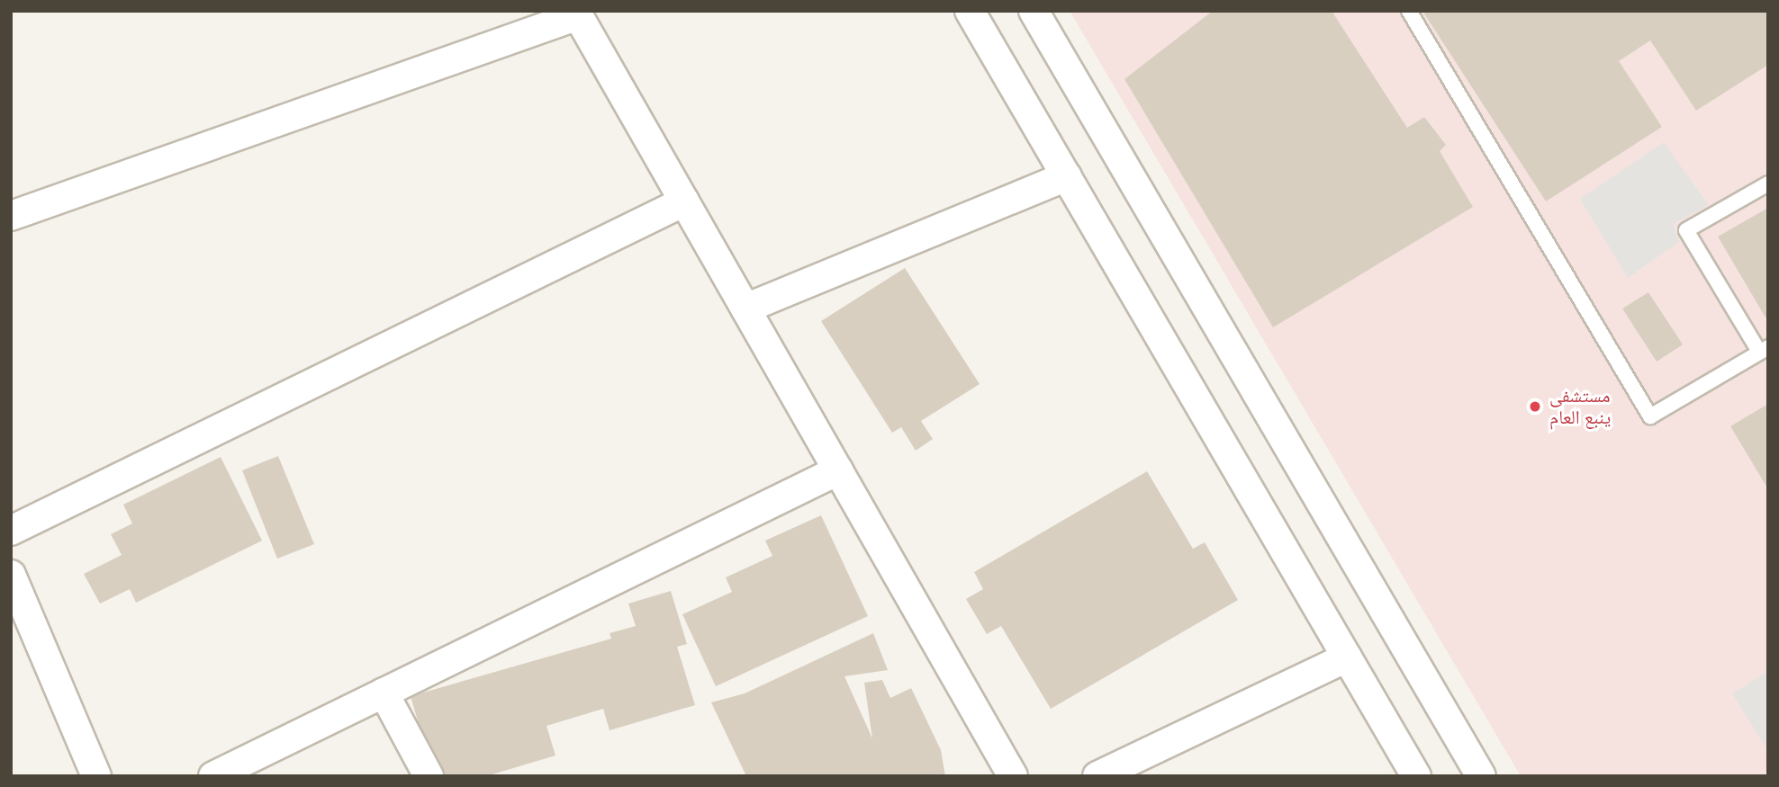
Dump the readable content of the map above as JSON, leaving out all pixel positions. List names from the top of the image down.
{
  "places": ["مستشفى ينبع العام"]
}
